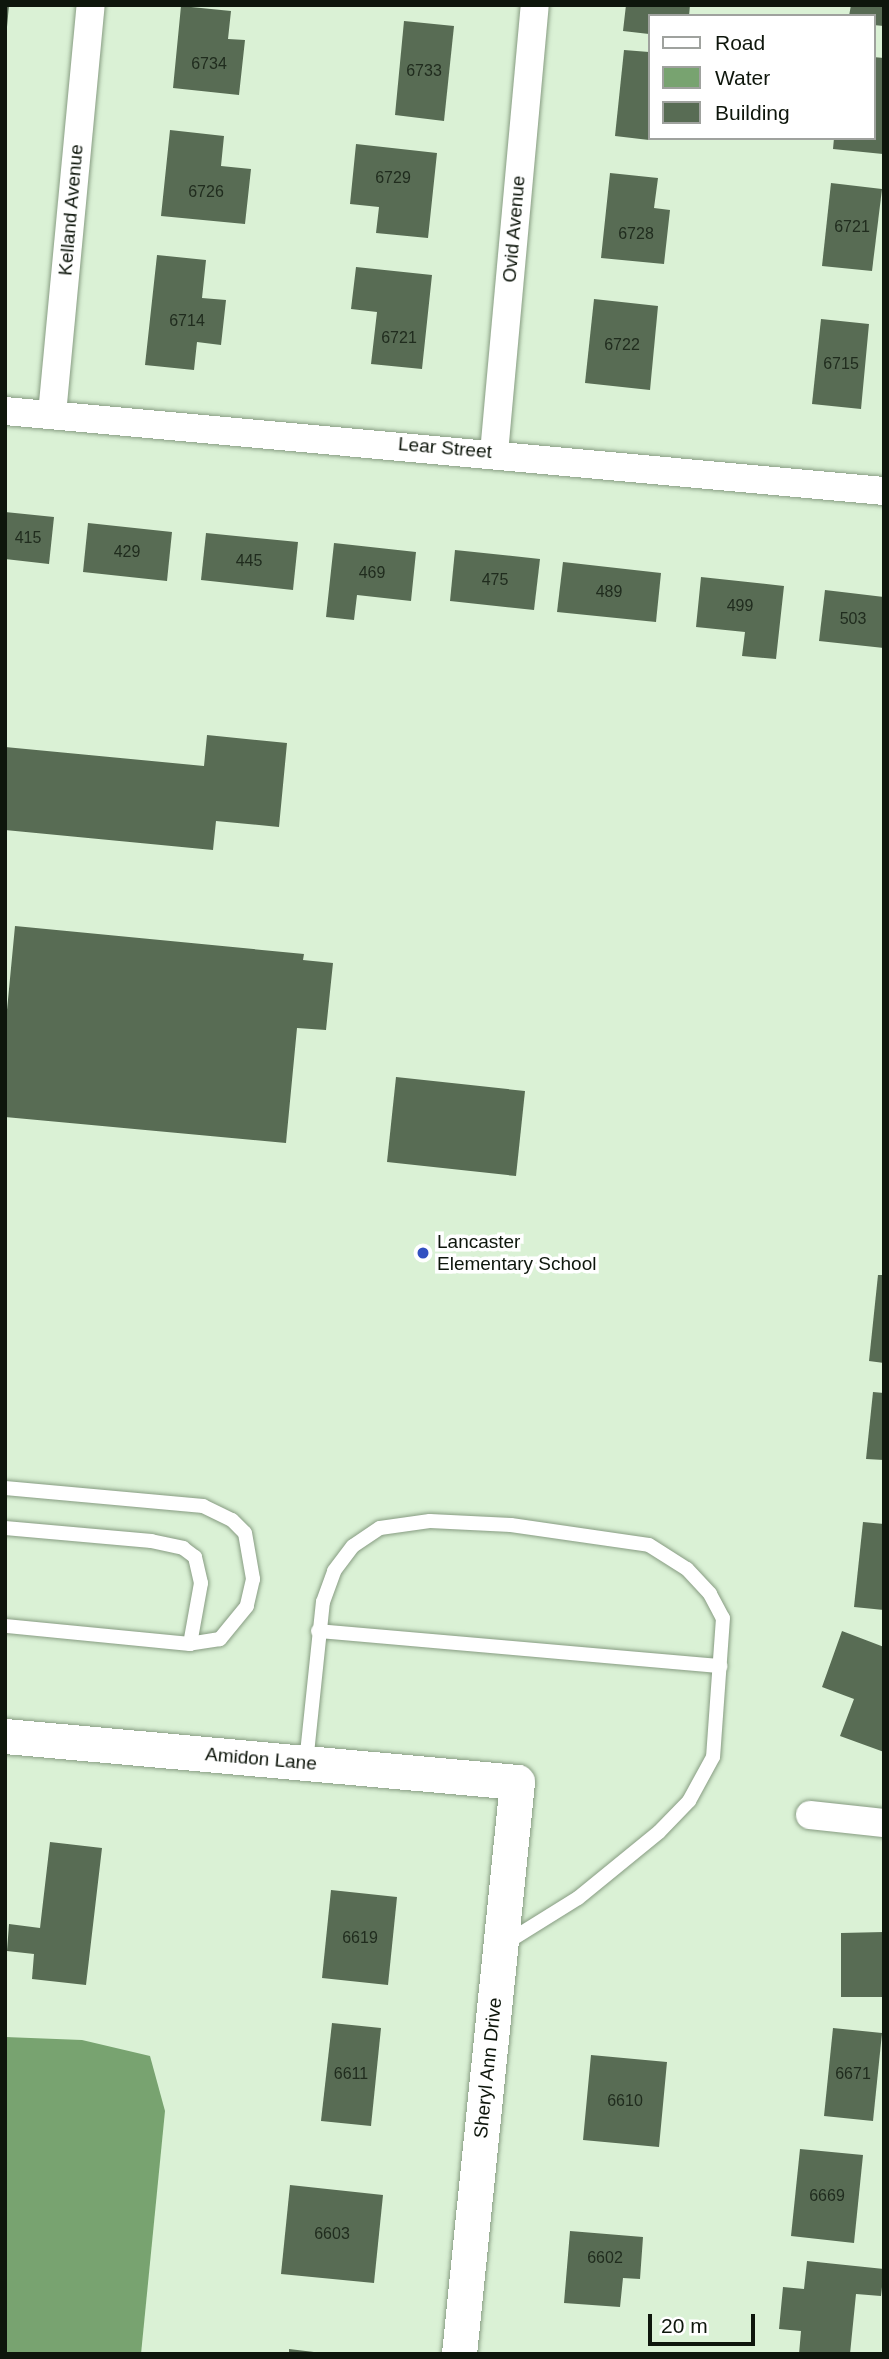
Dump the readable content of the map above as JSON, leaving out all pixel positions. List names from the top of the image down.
{
  "streets": {
    "street": [
      "Kelland Avenue",
      "Ovid Avenue",
      "Lear Street",
      "Amidon Lane",
      "Sheryl Ann Drive"
    ]
  },
  "crossings": [
    ["Kelland Avenue", "Lear Street"],
    ["Ovid Avenue", "Lear Street"],
    ["Amidon Lane", "Sheryl Ann Drive"]
  ],
  "places": ["Lancaster Elementary School"],
  "house_numbers": [
    "6734",
    "6733",
    "6729",
    "6726",
    "6721",
    "6728",
    "6714",
    "6721",
    "6722",
    "6715",
    "415",
    "429",
    "445",
    "469",
    "475",
    "489",
    "499",
    "503",
    "6619",
    "6611",
    "6671",
    "6610",
    "6669",
    "6603",
    "6602"
  ],
  "legend": ["Road", "Water", "Building"],
  "scale_bar": "20 m"
}
